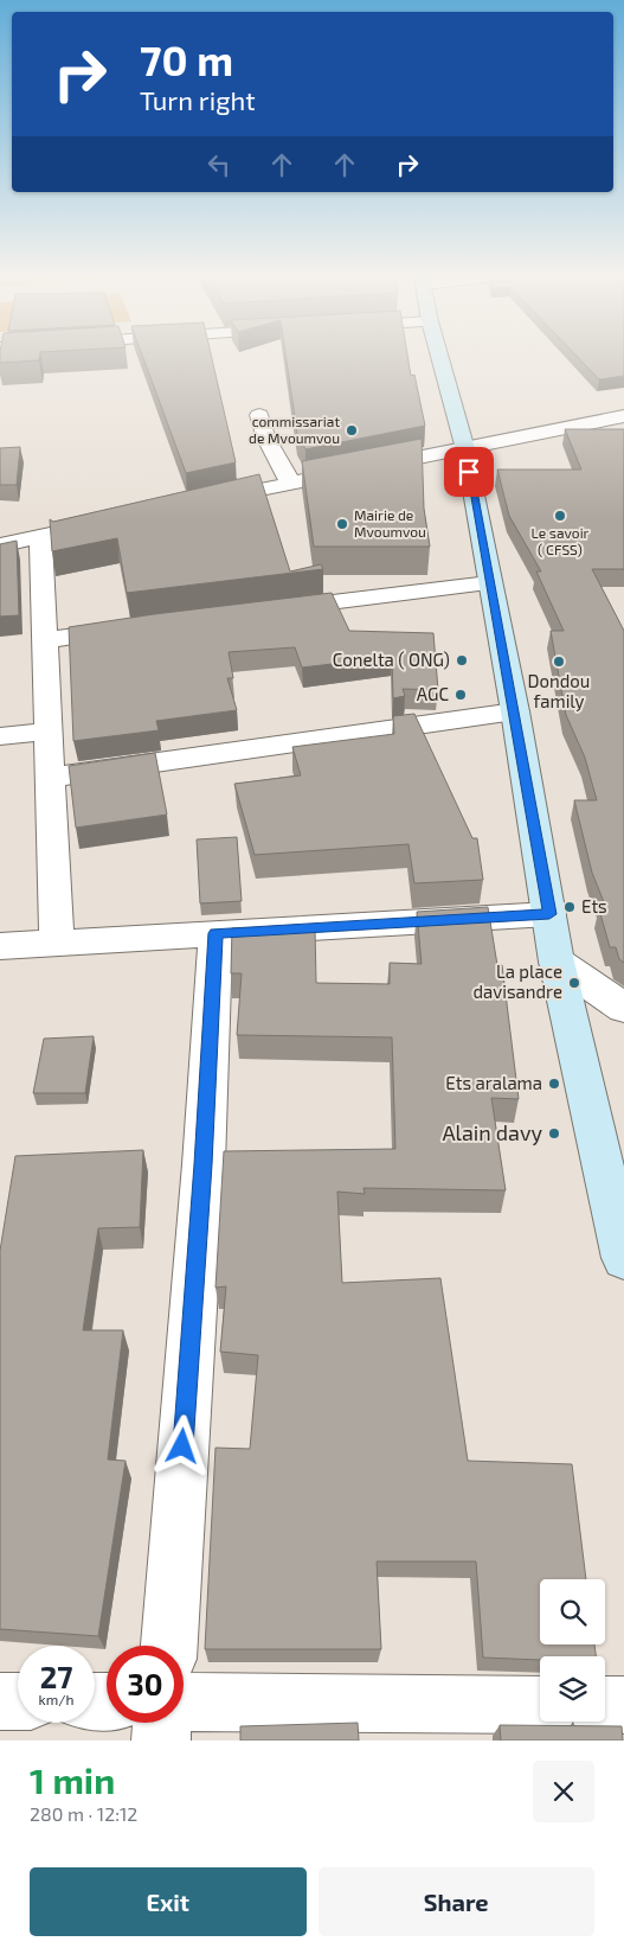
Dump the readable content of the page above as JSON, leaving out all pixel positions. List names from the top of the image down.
{
  "places": [
    "commissariat de Mvoumvou",
    "Le savoir ( CFSS)",
    "Mairie de Mvoumvou",
    "Conelta ( ONG)",
    "Dondou family",
    "AGC",
    "Ets",
    "La place davisandre",
    "Ets aralama",
    "Alain davy"
  ],
  "page": {
    "turn": ["70 m", "Turn right"],
    "speed": "27 km/h",
    "limit": "30",
    "heading": ["1 min", "280 m · 12:12"],
    "buttons": ["Exit", "Share"]
  }
}
